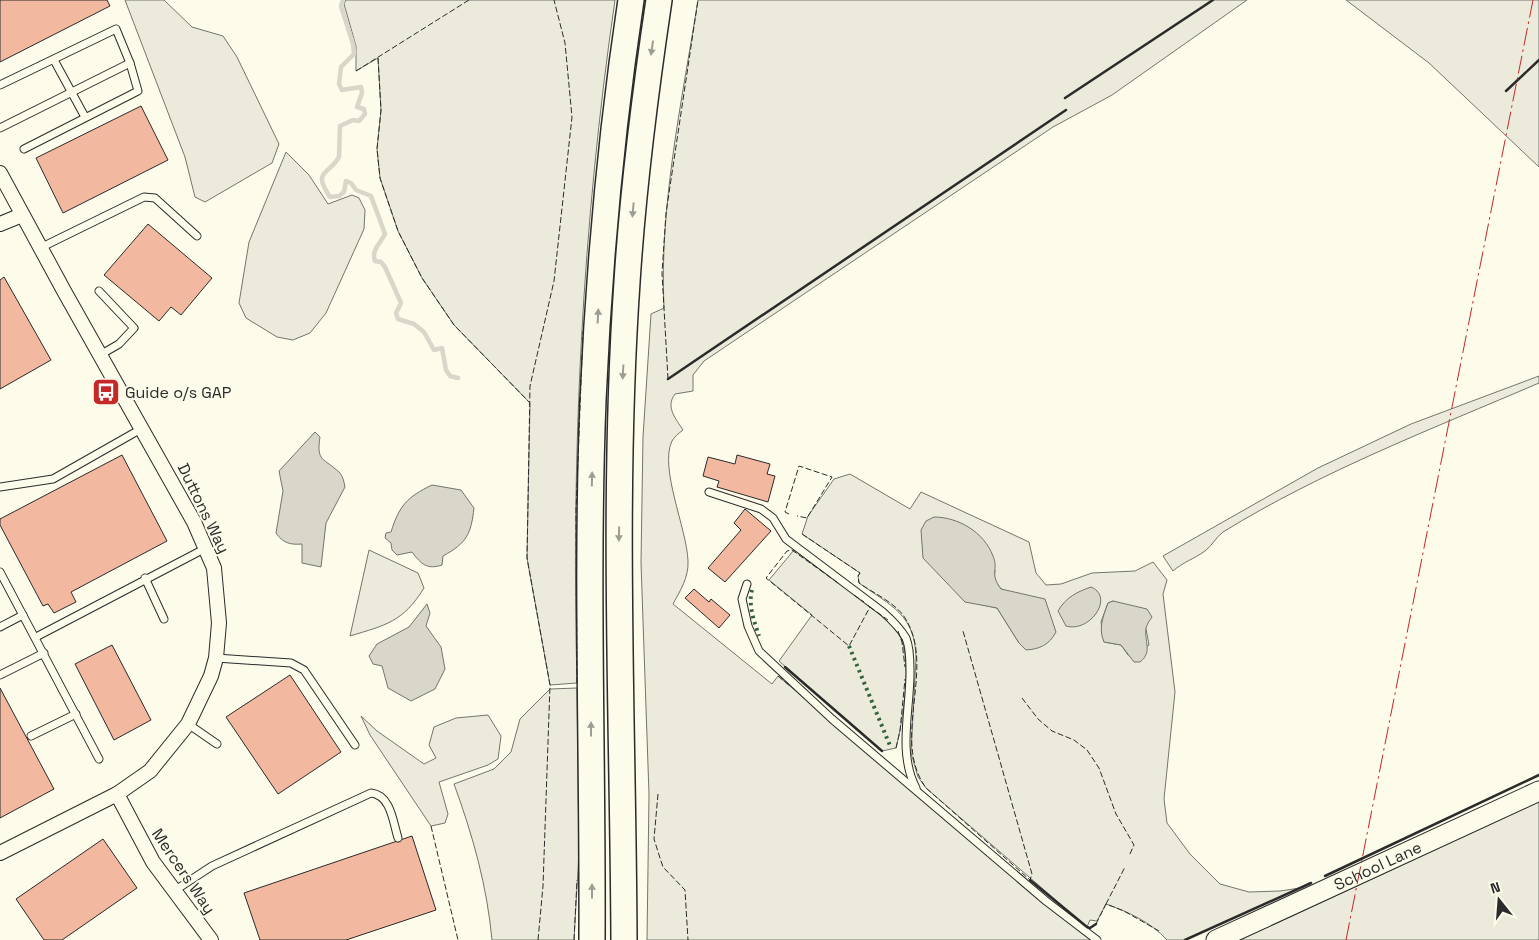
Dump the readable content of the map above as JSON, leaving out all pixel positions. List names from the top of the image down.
{
  "streets": {
    "main road": ["School Lane"],
    "street": ["Duttons Way", "Mercers Way"]
  },
  "crossings": [
    ["Duttons Way", "Mercers Way"]
  ],
  "places": {
    "bus stop": ["Guide o/s GAP"]
  },
  "north": "top"
}
